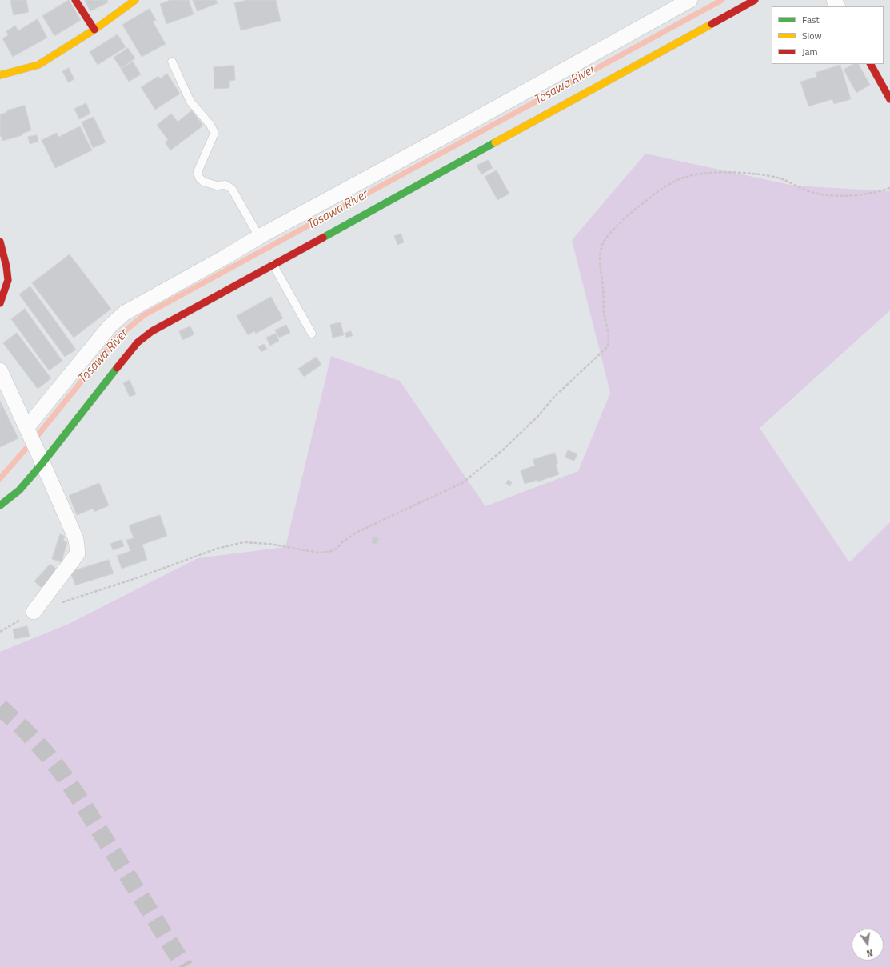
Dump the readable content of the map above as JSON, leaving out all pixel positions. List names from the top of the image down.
{
  "water": ["Tosawa River"],
  "legend": ["Fast", "Slow", "Jam"],
  "north": "bottom"
}
